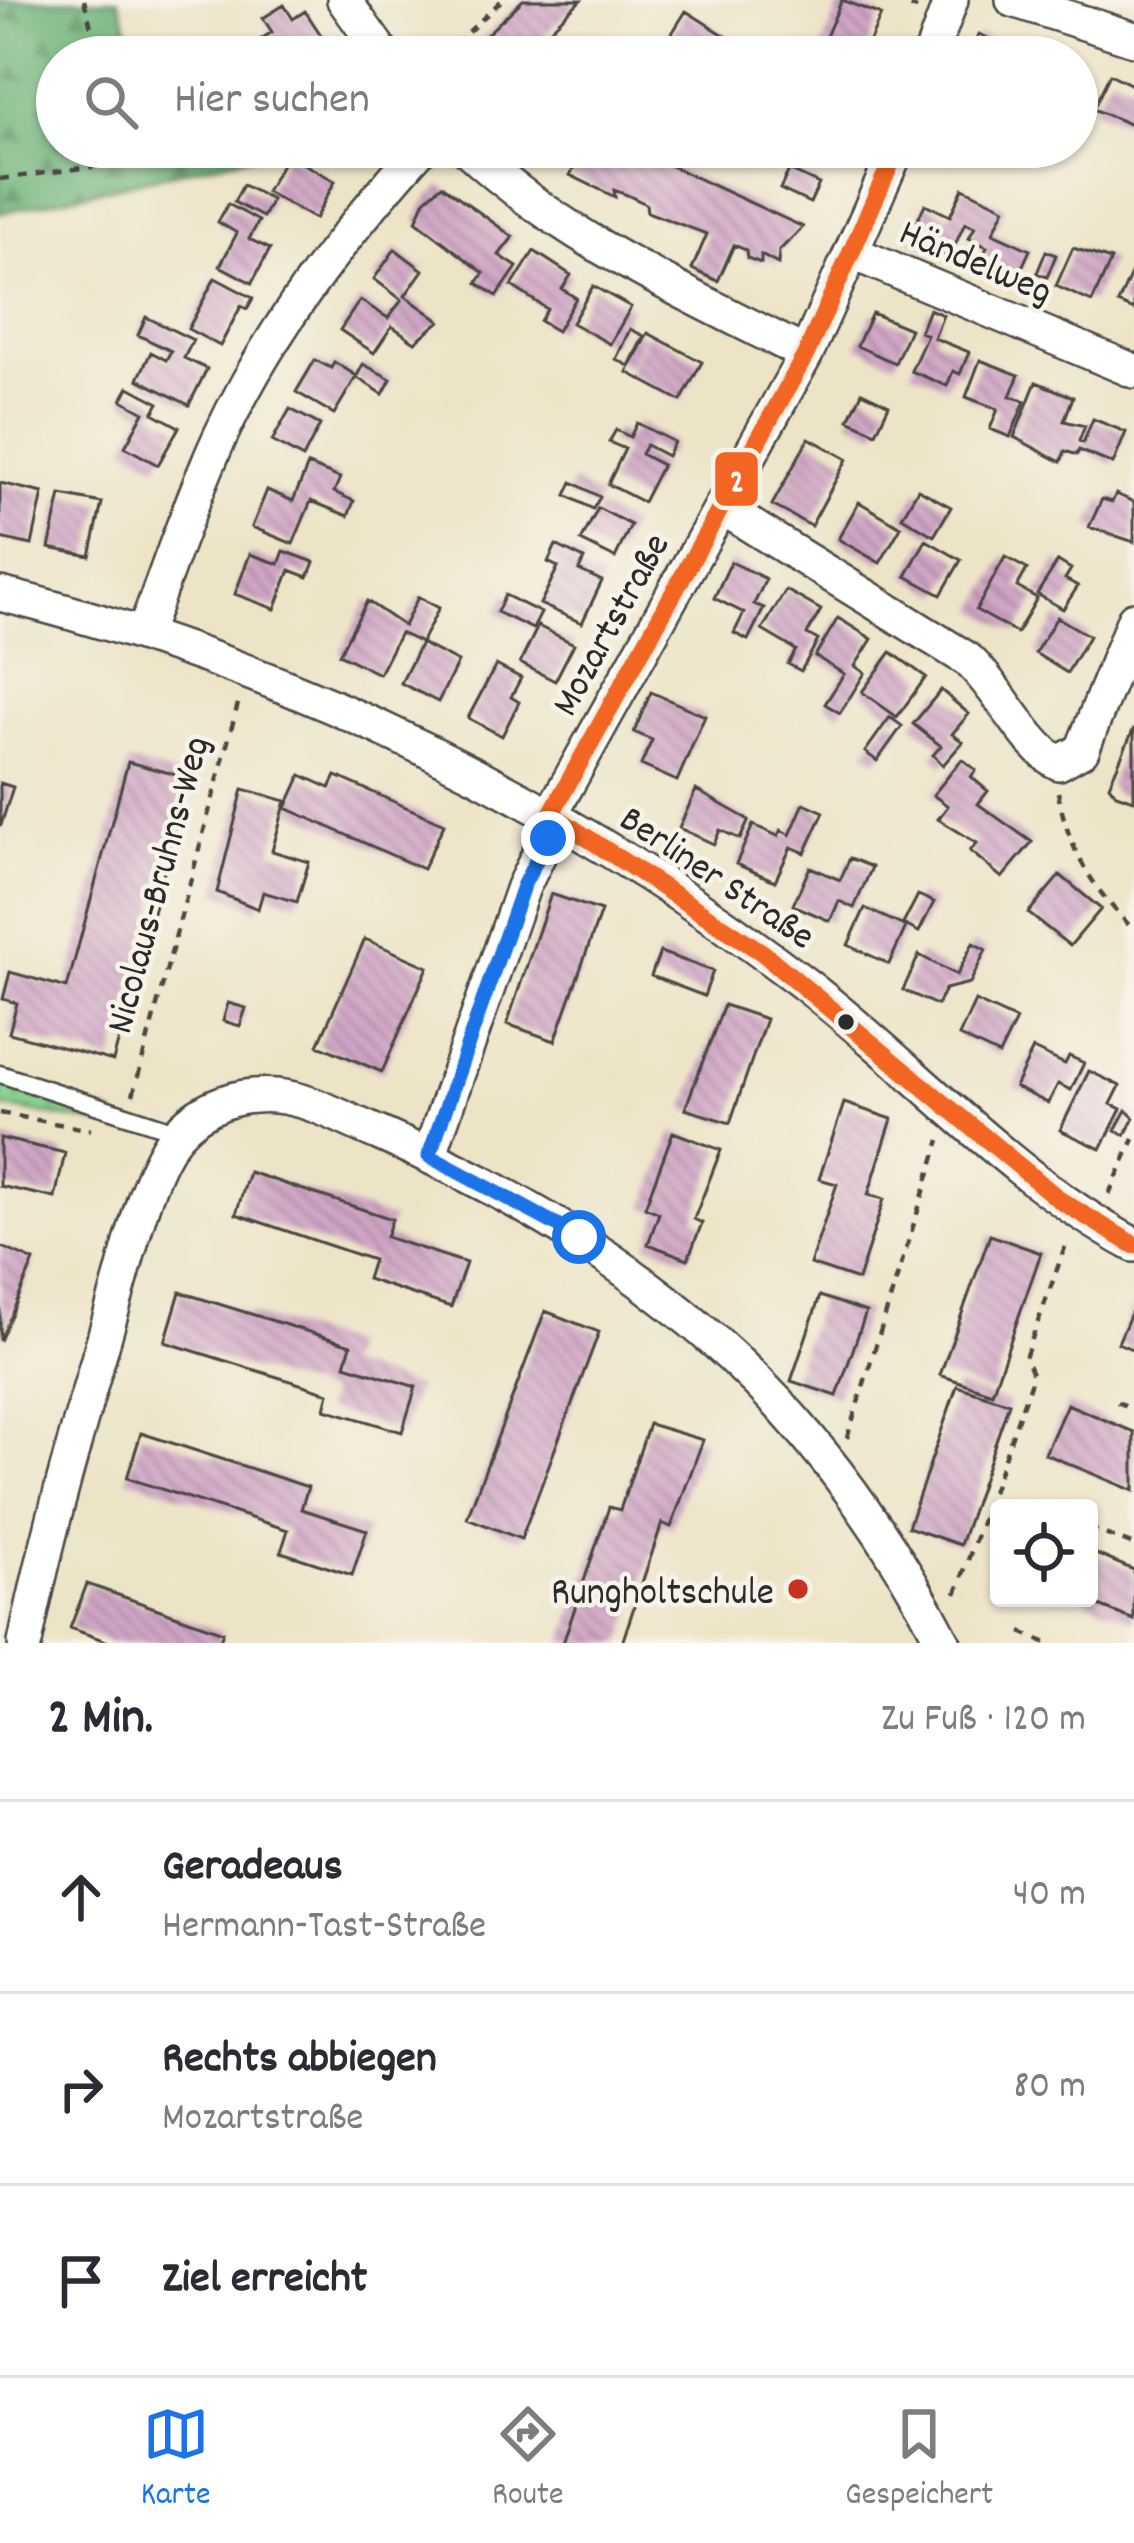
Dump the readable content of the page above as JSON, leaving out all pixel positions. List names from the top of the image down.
{
  "streets": {
    "street": ["Händelweg", "Mozartstraße", "Berliner Straße"],
    "path": ["Nicolaus-Bruhns-Weg"]
  },
  "crossings": [
    ["Händelweg", "Mozartstraße"],
    ["Mozartstraße", "Berliner Straße"],
    ["Berliner Straße", "Nicolaus-Bruhns-Weg"]
  ],
  "places": ["Rungholtschule"],
  "lines": ["transit line 2"],
  "page": {
    "search": "Hier suchen",
    "heading": ["2 Min.", "Zu Fuß · 120 m"],
    "list": [
      ["Geradeaus", "Hermann-Tast-Straße", "40 m"],
      ["Rechts abbiegen", "Mozartstraße", "80 m"],
      "Ziel erreicht"
    ],
    "nav": ["Karte", "Route", "Gespeichert"]
  }
}
